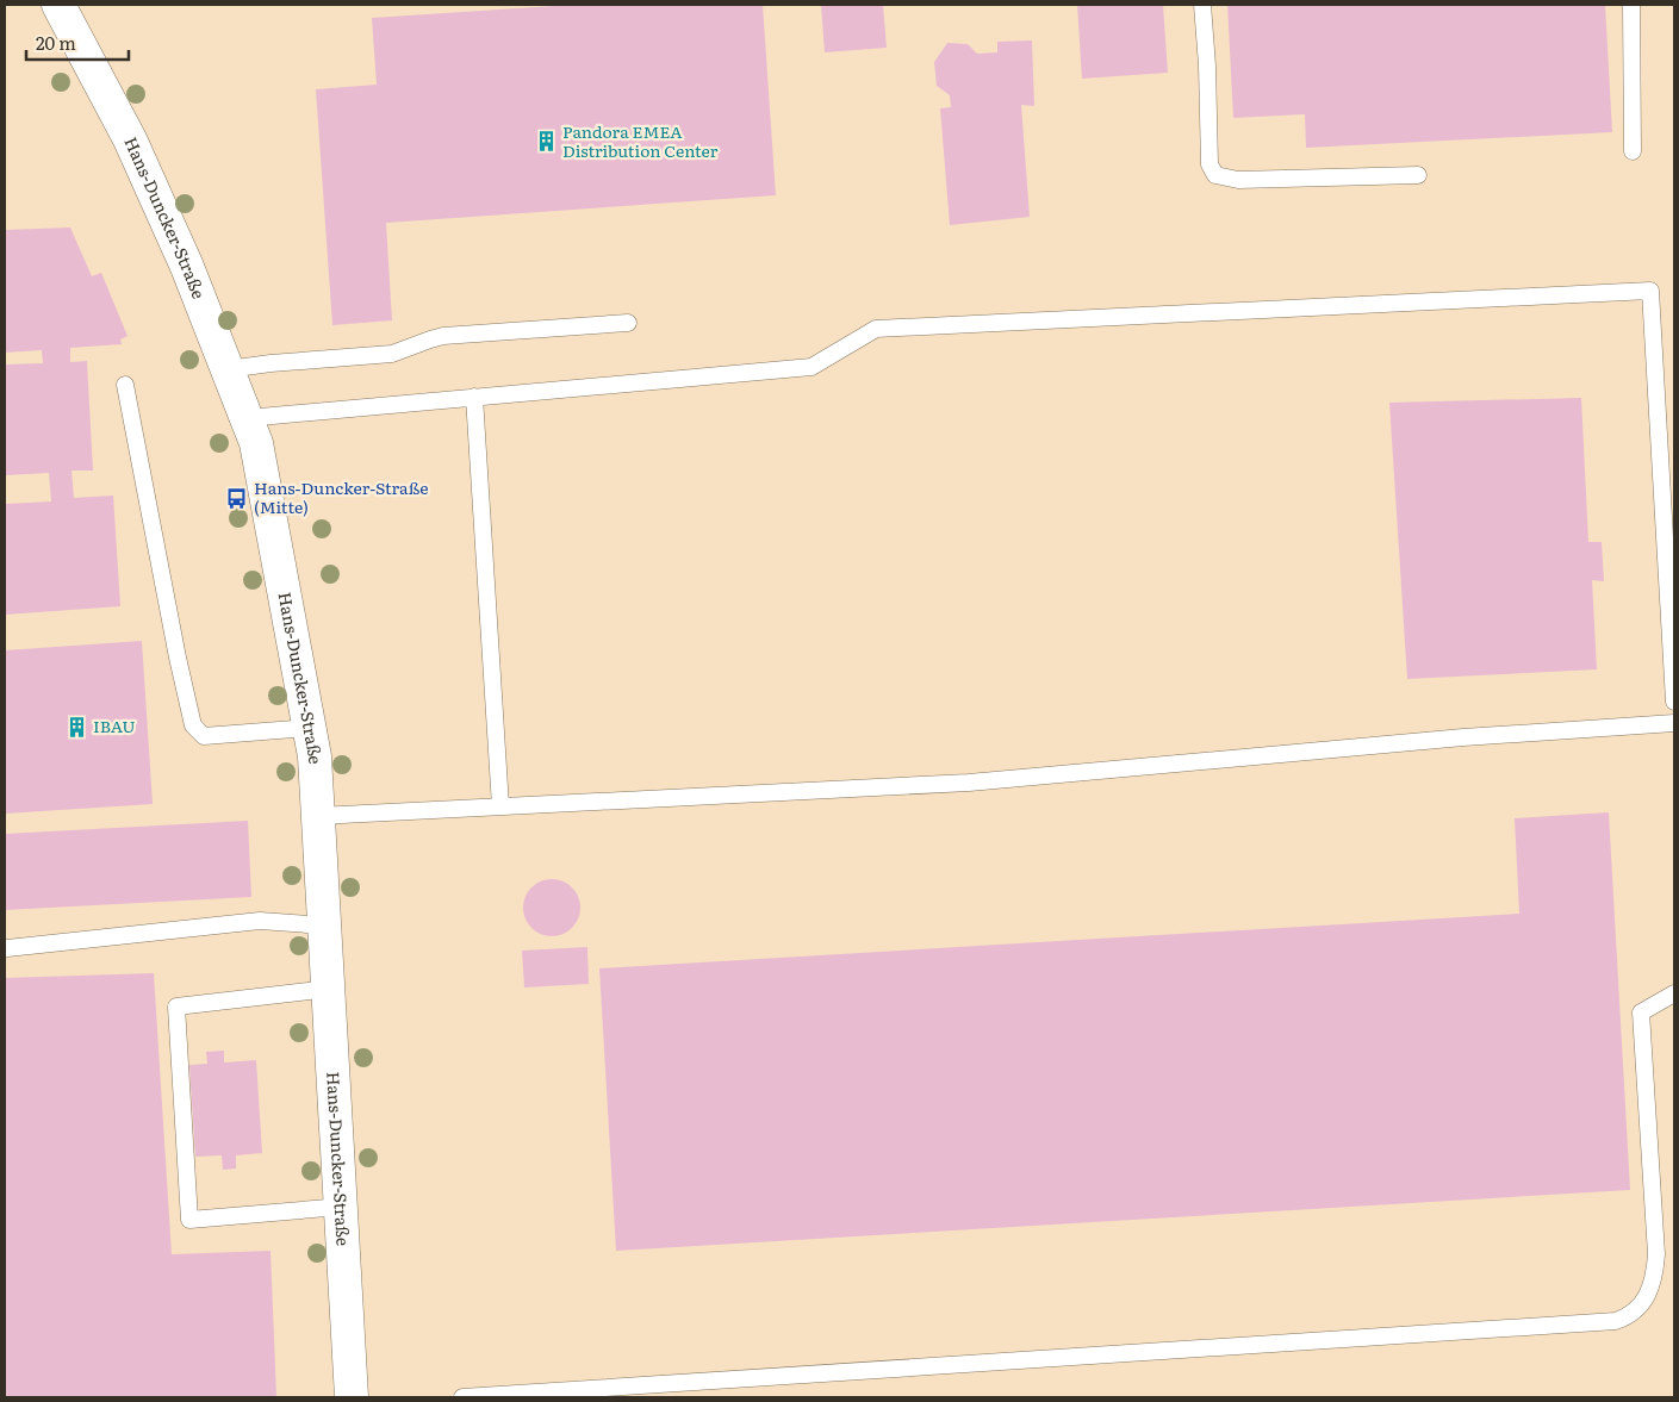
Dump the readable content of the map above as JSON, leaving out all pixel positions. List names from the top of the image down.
{
  "streets": {
    "street": ["Hans-Duncker-Straße"]
  },
  "places": {
    "building": ["Pandora EMEA Distribution Center", "IBAU"],
    "bus stop": ["Hans-Duncker-Straße (Mitte)"]
  },
  "scale_bar": "20 m"
}
